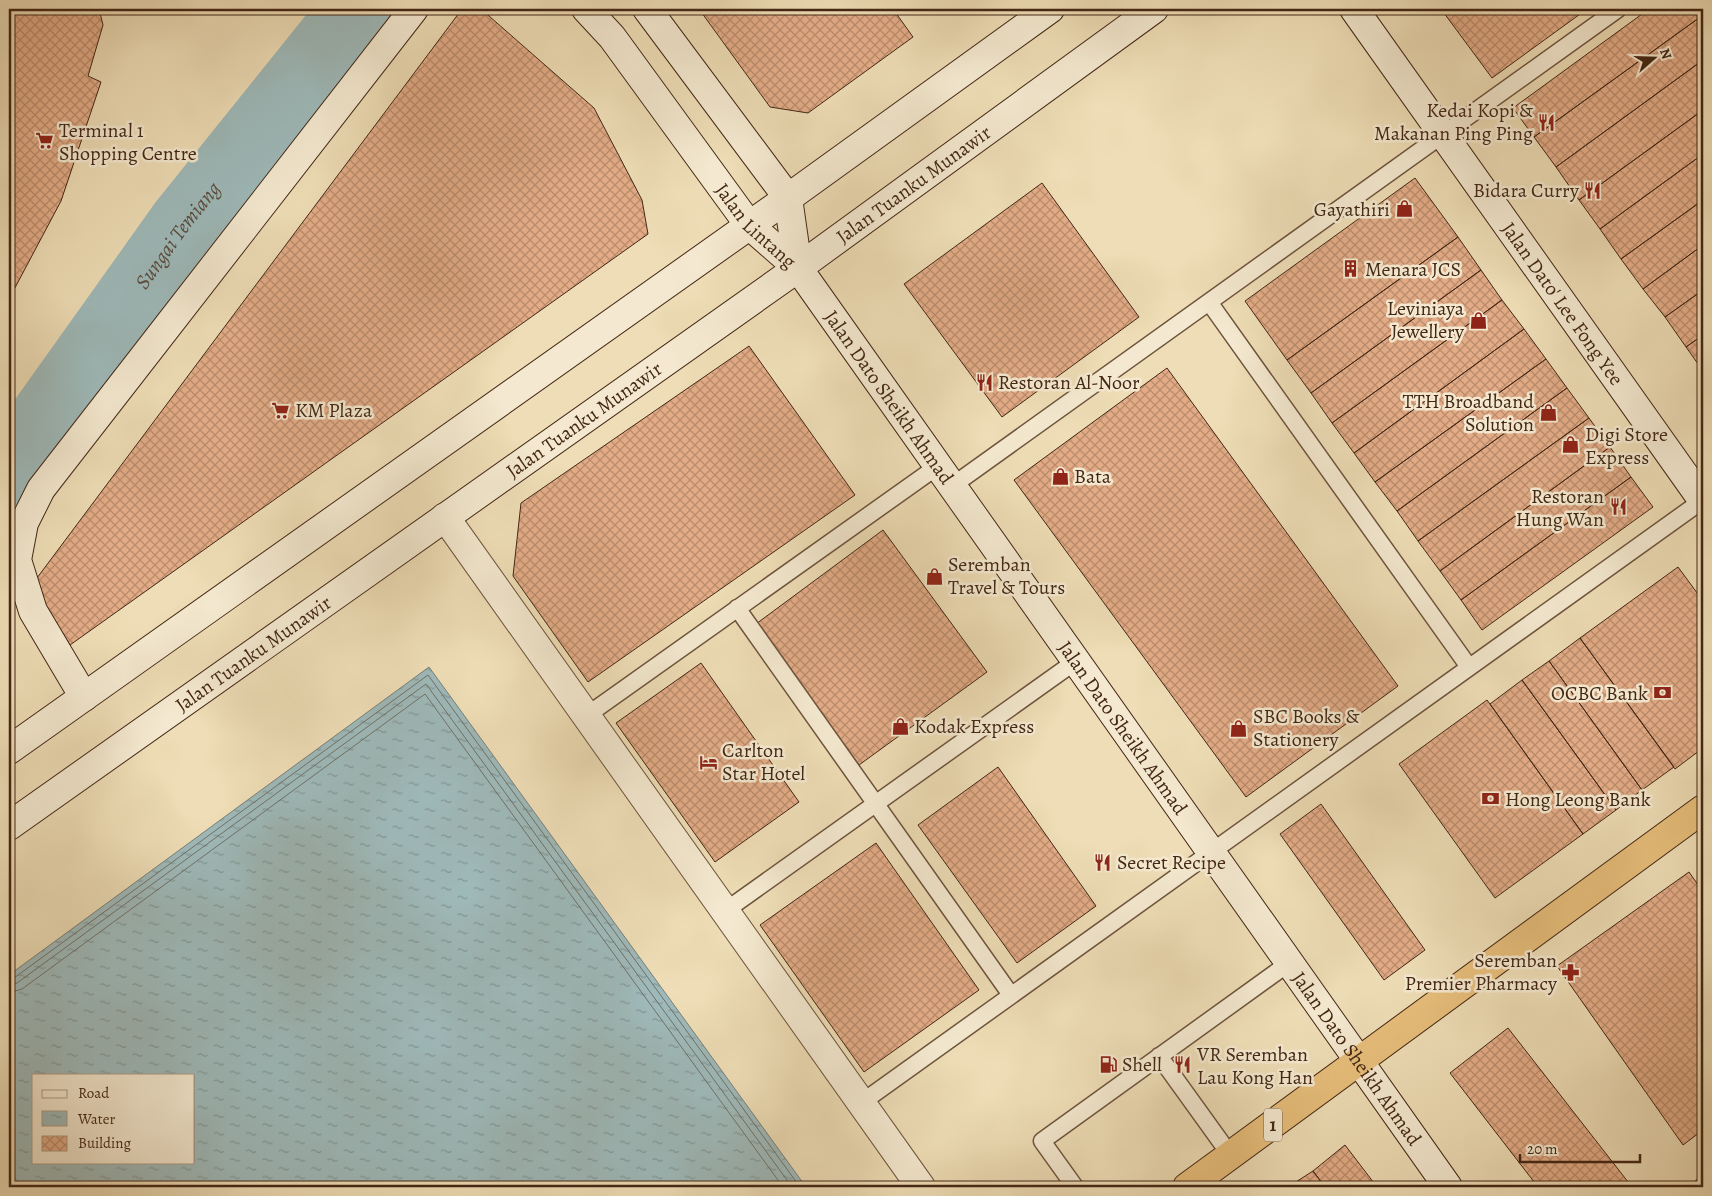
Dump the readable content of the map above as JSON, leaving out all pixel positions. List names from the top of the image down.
{
  "streets": {
    "highway": ["1"],
    "main road": [
      "Jalan Tuanku Munawir",
      "Jalan Lintang",
      "Jalan Dato' Lee Fong Yee",
      "Jalan Dato Sheikh Ahmad"
    ]
  },
  "crossings": [
    ["Jalan Tuanku Munawir", "Jalan Lintang"],
    ["Jalan Tuanku Munawir", "Jalan Dato Sheikh Ahmad"],
    ["Jalan Lintang", "Jalan Dato Sheikh Ahmad"],
    ["Jalan Dato Sheikh Ahmad", "1"]
  ],
  "water": ["Sungai Temiang"],
  "places": {
    "restaurant": [
      "Kedai Kopi & Makanan Ping Ping",
      "Bidara Curry",
      "Restoran Al-Noor",
      "Restoran Hung Wan",
      "Secret Recipe",
      "VR Seremban Lau Kong Han"
    ],
    "supermarket": ["Terminal 1 Shopping Centre", "KM Plaza"],
    "shop": [
      "Gayathiri",
      "Leviniaya Jewellery",
      "TTH Broadband Solution",
      "Digi Store Express",
      "Bata",
      "Seremban Travel & Tours",
      "Kodak Express",
      "SBC Books & Stationery"
    ],
    "building": ["Menara JCS"],
    "bank": ["OCBC Bank", "Hong Leong Bank"],
    "hotel": ["Carlton Star Hotel"],
    "pharmacy": ["Seremban Premier Pharmacy"],
    "fuel station": ["Shell"]
  },
  "legend": ["Road", "Water", "Building"],
  "scale_bar": "20 m",
  "north": "right"
}
